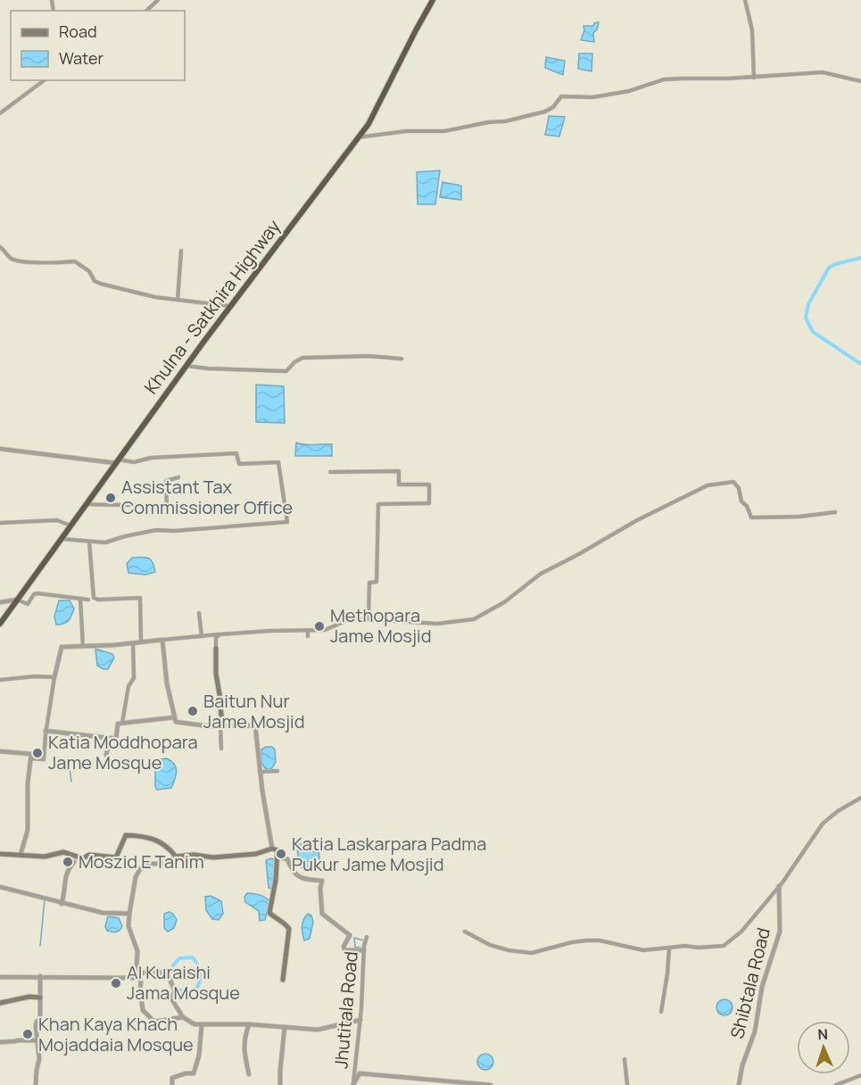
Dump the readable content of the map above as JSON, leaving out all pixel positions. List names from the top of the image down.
{
  "streets": {
    "highway": ["Khulna - Satkhira Highway"],
    "street": ["Shibtala Road", "Jhutitala Road"]
  },
  "places": [
    "Assistant Tax Commissioner Office",
    "Methopara Jame Mosjid",
    "Baitun Nur Jame Mosjid",
    "Katia Moddhopara Jame Mosque",
    "Katia Laskarpara Padma Pukur Jame Mosjid",
    "Moszid E Tanim",
    "Al Kuraishi Jama Mosque",
    "Khan Kaya Khach Mojaddaia Mosque"
  ],
  "legend": ["Road", "Water"],
  "north": "top"
}
